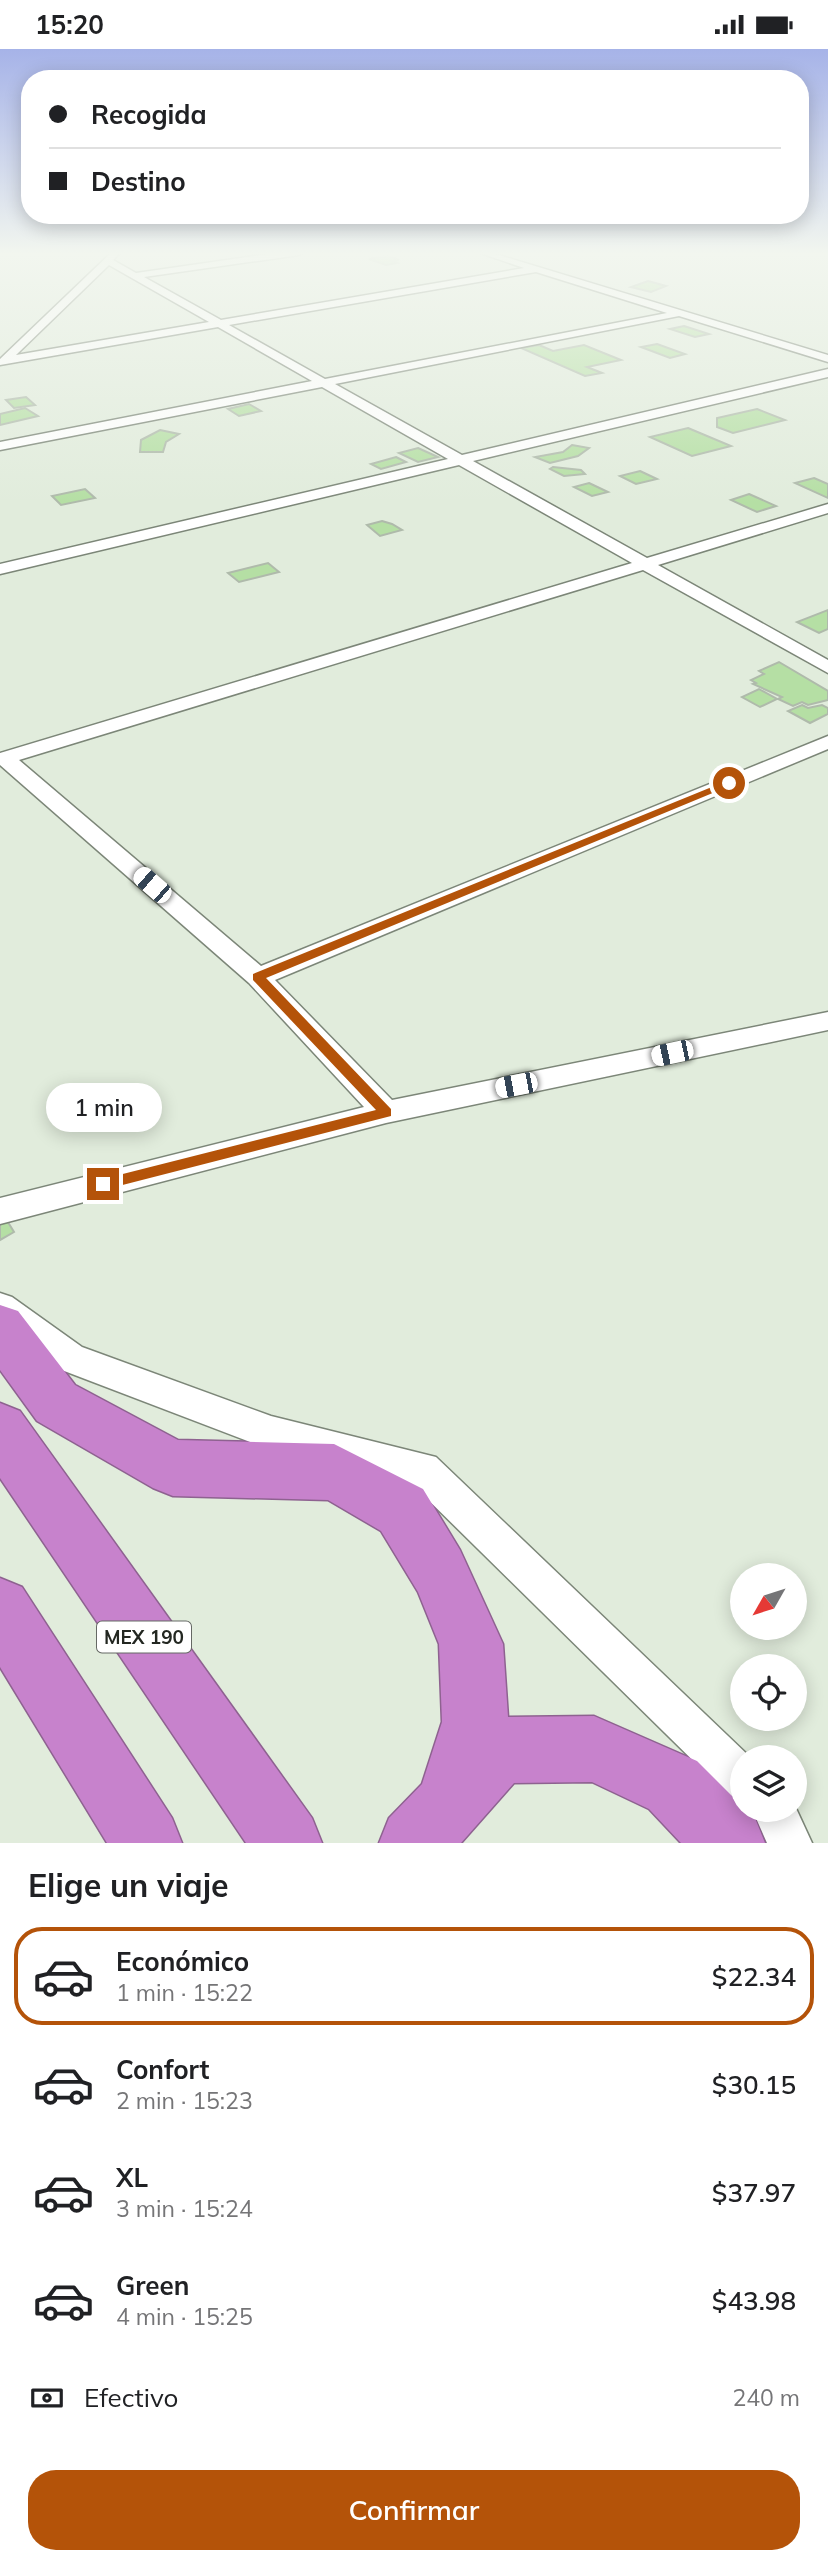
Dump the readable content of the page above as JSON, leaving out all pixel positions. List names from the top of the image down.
{
  "streets": {
    "highway": ["MEX 190"]
  },
  "north": "bottom left",
  "page": {
    "status": "15:20",
    "banner": ["Recogida", "Destino"],
    "bubble": "1 min",
    "heading": "Elige un viaje",
    "list": [
      {
        "name": "Económico",
        "note": "1 min · 15:22",
        "value": "$22.34"
      },
      {
        "name": "Confort",
        "note": "2 min · 15:23",
        "value": "$30.15"
      },
      {
        "name": "XL",
        "note": "3 min · 15:24",
        "value": "$37.97"
      },
      {
        "name": "Green",
        "note": "4 min · 15:25",
        "value": "$43.98"
      }
    ],
    "pay": ["Efectivo", "240 m"],
    "buttons": "Confirmar"
  }
}
